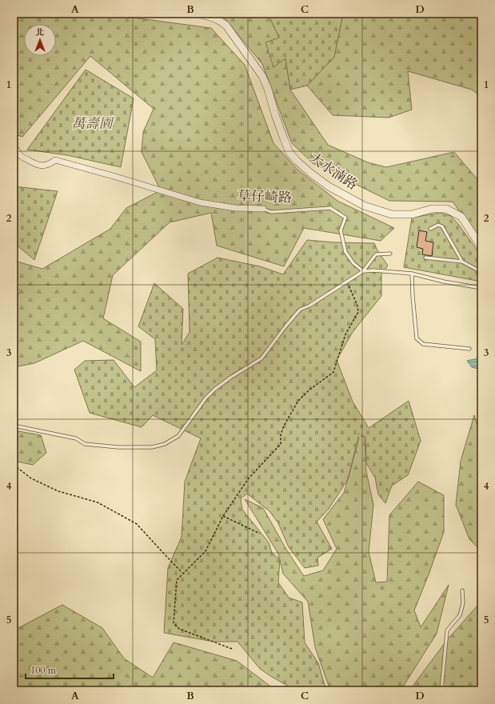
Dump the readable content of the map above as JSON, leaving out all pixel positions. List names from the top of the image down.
{
  "streets": {
    "street": ["大水湳路", "草仔崎路"]
  },
  "parks": ["萬壽園"],
  "scale_bar": "100 m",
  "north": "top",
  "grid": {
    "columns": [
      "A",
      "B",
      "C",
      "D"
    ],
    "rows": [
      "1",
      "2",
      "3",
      "4",
      "5"
    ]
  }
}
